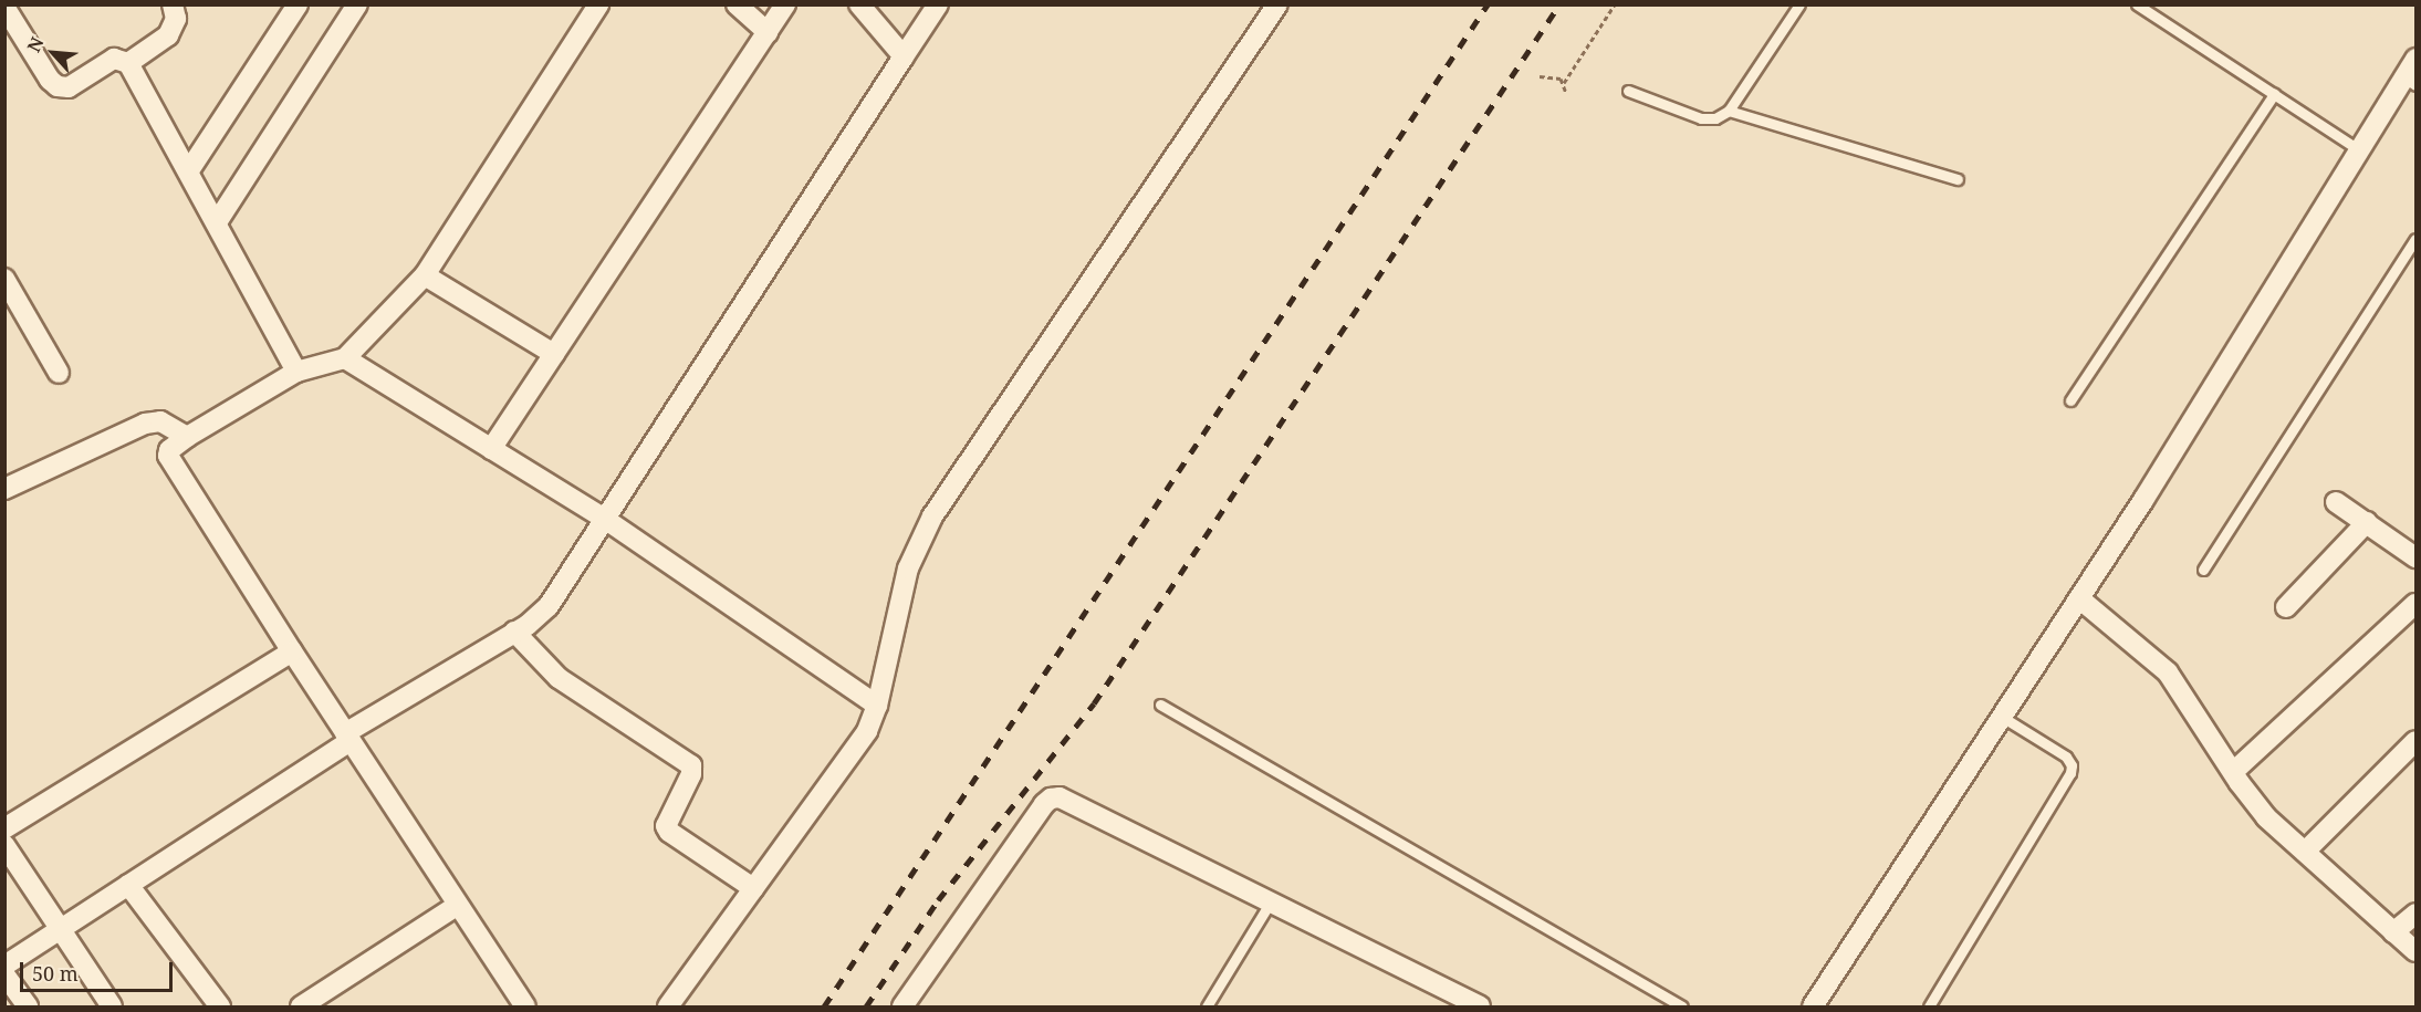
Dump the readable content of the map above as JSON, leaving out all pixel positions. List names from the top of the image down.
{
  "scale_bar": "50 m",
  "north": "top left"
}
